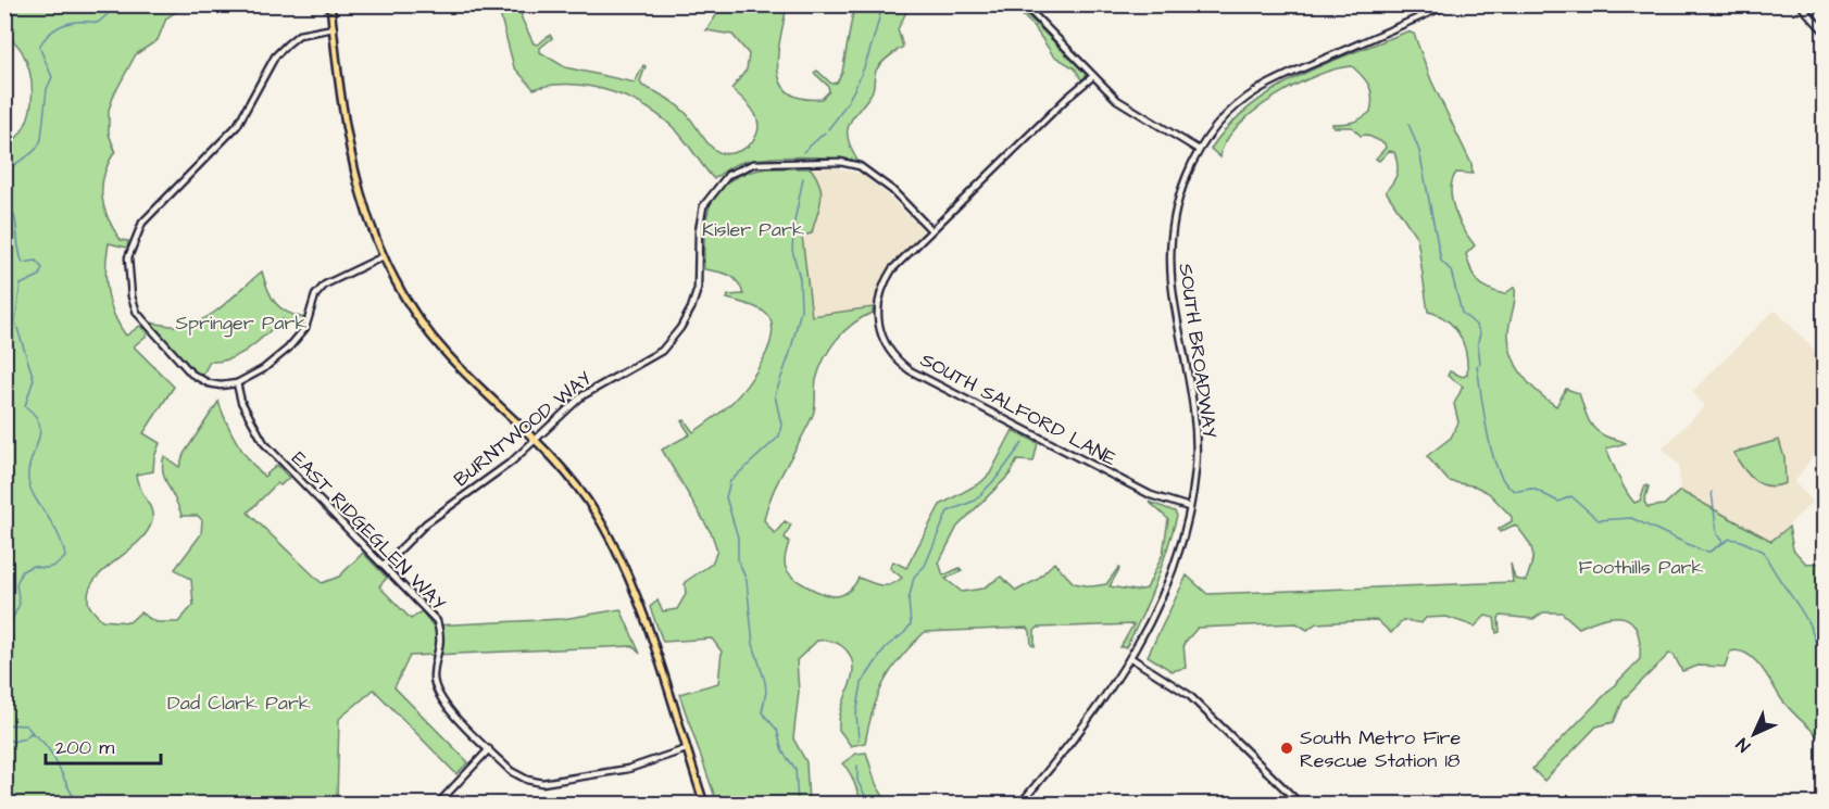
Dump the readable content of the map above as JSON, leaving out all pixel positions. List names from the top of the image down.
{
  "streets": {
    "street": [
      "SOUTH BROADWAY",
      "SOUTH SALFORD LANE",
      "BURNTWOOD WAY",
      "EAST RIDGEGLEN WAY"
    ]
  },
  "crossings": [
    ["SOUTH BROADWAY", "SOUTH SALFORD LANE"],
    ["SOUTH SALFORD LANE", "BURNTWOOD WAY"],
    ["BURNTWOOD WAY", "EAST RIDGEGLEN WAY"]
  ],
  "parks": [
    "Kisler Park",
    "Springer Park",
    "Foothills Park",
    "Dad Clark Park"
  ],
  "places": ["South Metro Fire Rescue Station 18"],
  "scale_bar": "200 m",
  "north": "bottom left"
}
